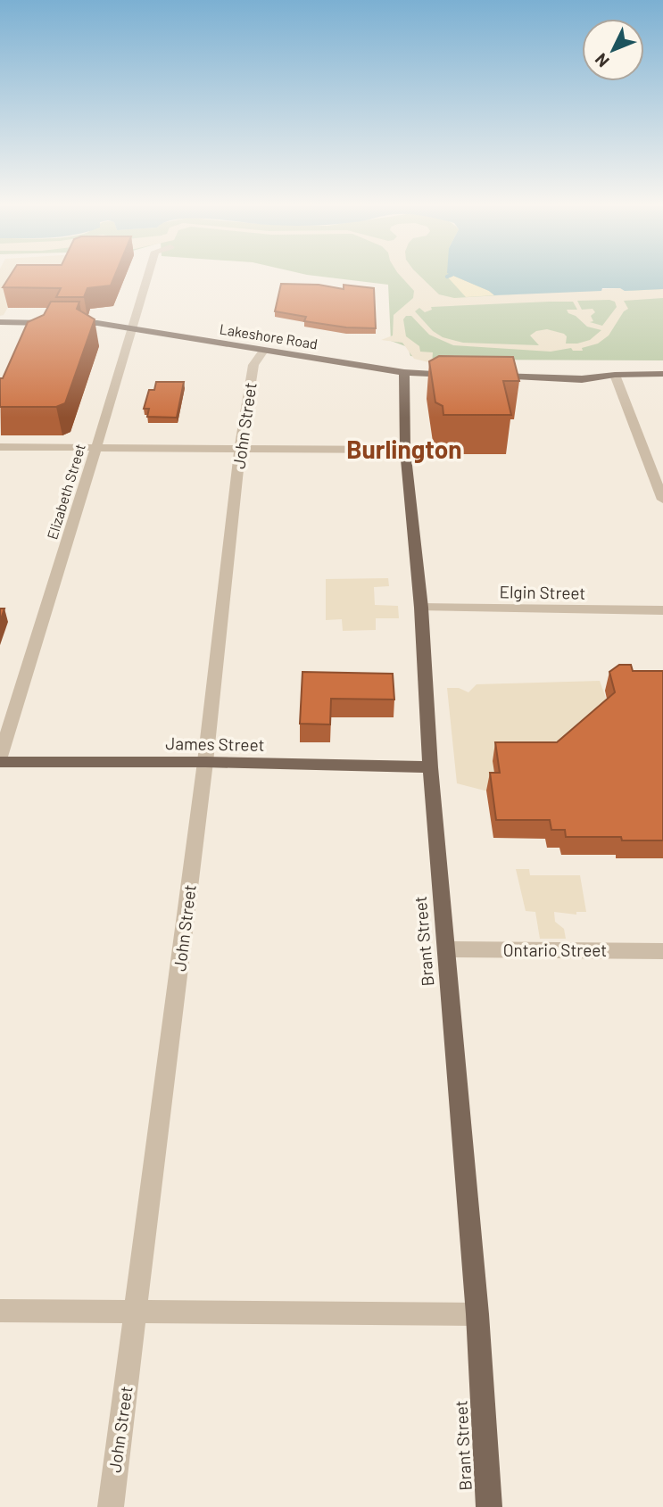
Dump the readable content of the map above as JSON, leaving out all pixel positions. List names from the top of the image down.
{
  "streets": {
    "main road": ["Lakeshore Road", "James Street", "Brant Street"],
    "street": [
      "John Street",
      "Elizabeth Street",
      "Elgin Street",
      "Ontario Street"
    ]
  },
  "crossings": [
    ["Lakeshore Road", "John Street"],
    ["Lakeshore Road", "Elizabeth Street"],
    ["Lakeshore Road", "Brant Street"],
    ["John Street", "James Street"],
    ["Elgin Street", "Brant Street"],
    ["James Street", "Brant Street"],
    ["Brant Street", "Ontario Street"]
  ],
  "districts": ["Burlington"],
  "north": "bottom left"
}
